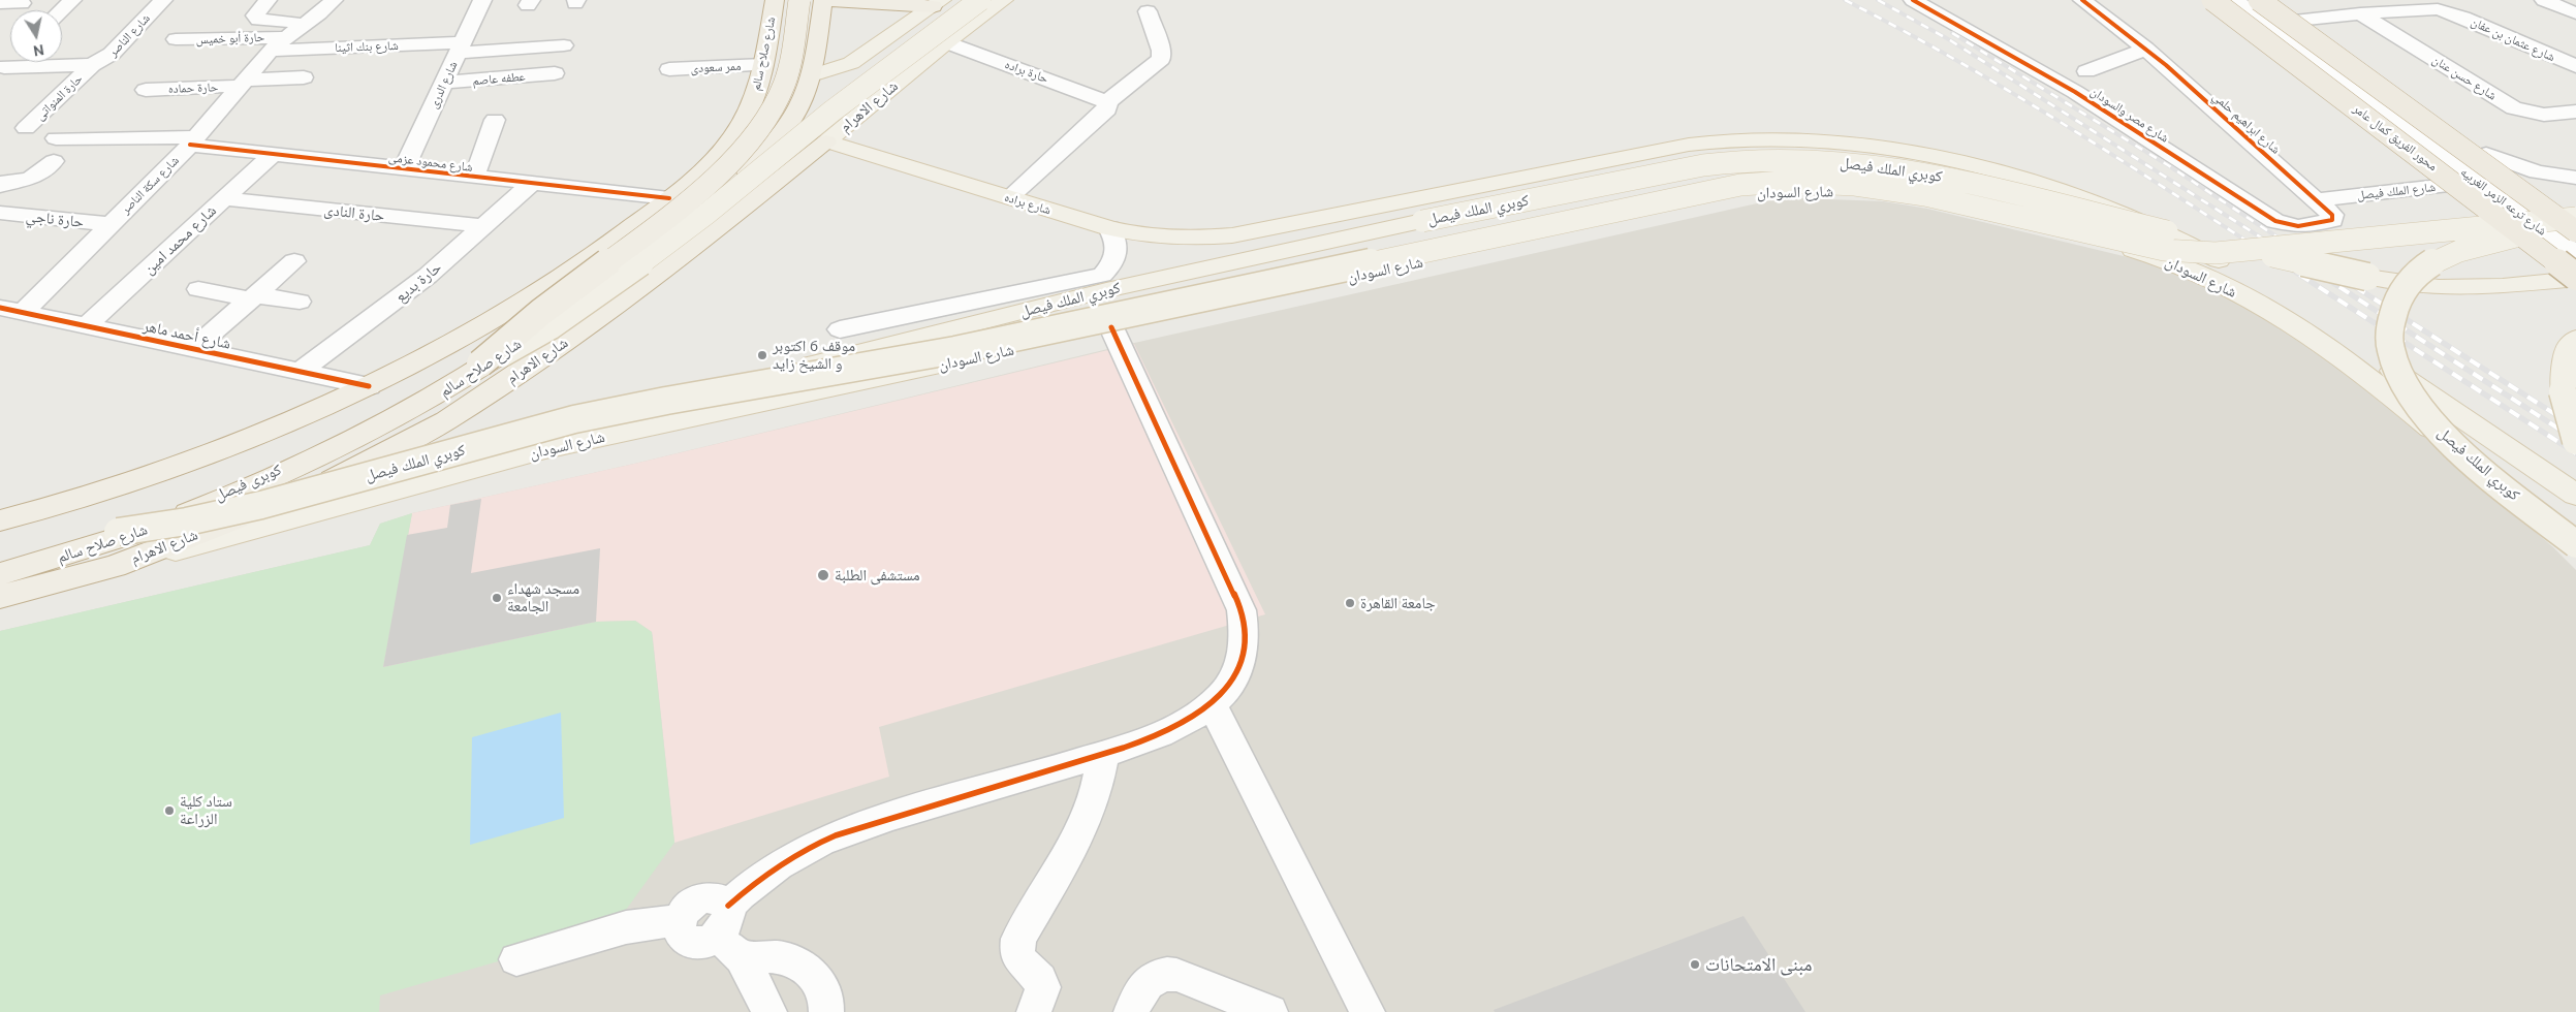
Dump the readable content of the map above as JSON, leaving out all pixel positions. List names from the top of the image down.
{
  "streets": {
    "highway": [
      "شارع صلاح سالم",
      "شارع الاهرام",
      "محور الفريق كمال عامر",
      "كوبرى فيصل"
    ],
    "main road": [
      "كوبري الملك فيصل",
      "شارع السودان",
      "شارع ترعه الزمر الغربيه",
      "شارع براده"
    ],
    "street": [
      "شارع الناصر",
      "حارة أبو خميس",
      "شارع عثمان بن عفان",
      "شارع بنك اثينا",
      "ممر سعودى",
      "حارة براده",
      "شارع حسن عنان",
      "عطفه عاصم",
      "شارع الدرى",
      "حارة حماده",
      "حارة المنواتى",
      "شارع مصر والسودان",
      "شارع ابراهيم حلمي",
      "شارع محمود عزمى",
      "شارع سكة الناصر",
      "شارع الملك فيصل",
      "حارة النادى",
      "حارة ناجي",
      "شارع محمد امين",
      "حارة بديع",
      "شارع أحمد ماهر"
    ]
  },
  "crossings": [
    ["شارع الناصر", "حارة المنواتى"],
    ["حارة أبو خميس", "شارع بنك اثينا"],
    ["حارة أبو خميس", "شارع سكة الناصر"],
    ["شارع عثمان بن عفان", "شارع حسن عنان"],
    ["شارع عثمان بن عفان", "شارع ترعه الزمر الغربيه"],
    ["شارع بنك اثينا", "شارع الدرى"],
    ["شارع بنك اثينا", "شارع سكة الناصر"],
    ["شارع صلاح سالم", "ممر سعودى"],
    ["شارع صلاح سالم", "شارع محمود عزمى"],
    ["حارة براده", "شارع الاهرام"],
    ["عطفه عاصم", "شارع الدرى"],
    ["شارع الدرى", "شارع محمود عزمى"],
    ["حارة حماده", "شارع سكة الناصر"],
    ["شارع الاهرام", "شارع السودان"],
    ["شارع الاهرام", "شارع براده"],
    ["شارع مصر والسودان", "شارع ابراهيم حلمي"],
    ["شارع ابراهيم حلمي", "شارع الملك فيصل"],
    ["محور الفريق كمال عامر", "كوبري الملك فيصل"],
    ["شارع محمود عزمى", "شارع سكة الناصر"],
    ["شارع محمود عزمى", "شارع محمد امين"],
    ["شارع محمود عزمى", "حارة بديع"],
    ["كوبري الملك فيصل", "شارع السودان"],
    ["كوبري الملك فيصل", "شارع ترعه الزمر الغربيه"],
    ["كوبري الملك فيصل", "كوبرى فيصل"],
    ["شارع سكة الناصر", "حارة ناجي"],
    ["شارع سكة الناصر", "شارع أحمد ماهر"],
    ["شارع الملك فيصل", "شارع ترعه الزمر الغربيه"],
    ["شارع السودان", "شارع براده"],
    ["حارة النادى", "شارع محمد امين"],
    ["حارة النادى", "حارة بديع"],
    ["شارع محمد امين", "شارع أحمد ماهر"],
    ["حارة بديع", "شارع أحمد ماهر"]
  ],
  "places": [
    "موقف 6 اكتوبر و الشيخ زايد",
    "مستشفى الطلبة",
    "مسجد شهداء الجامعة",
    "جامعة القاهرة",
    "ستاد كلية الزراعة",
    "مبنى الامتحانات"
  ],
  "north": "bottom"
}
